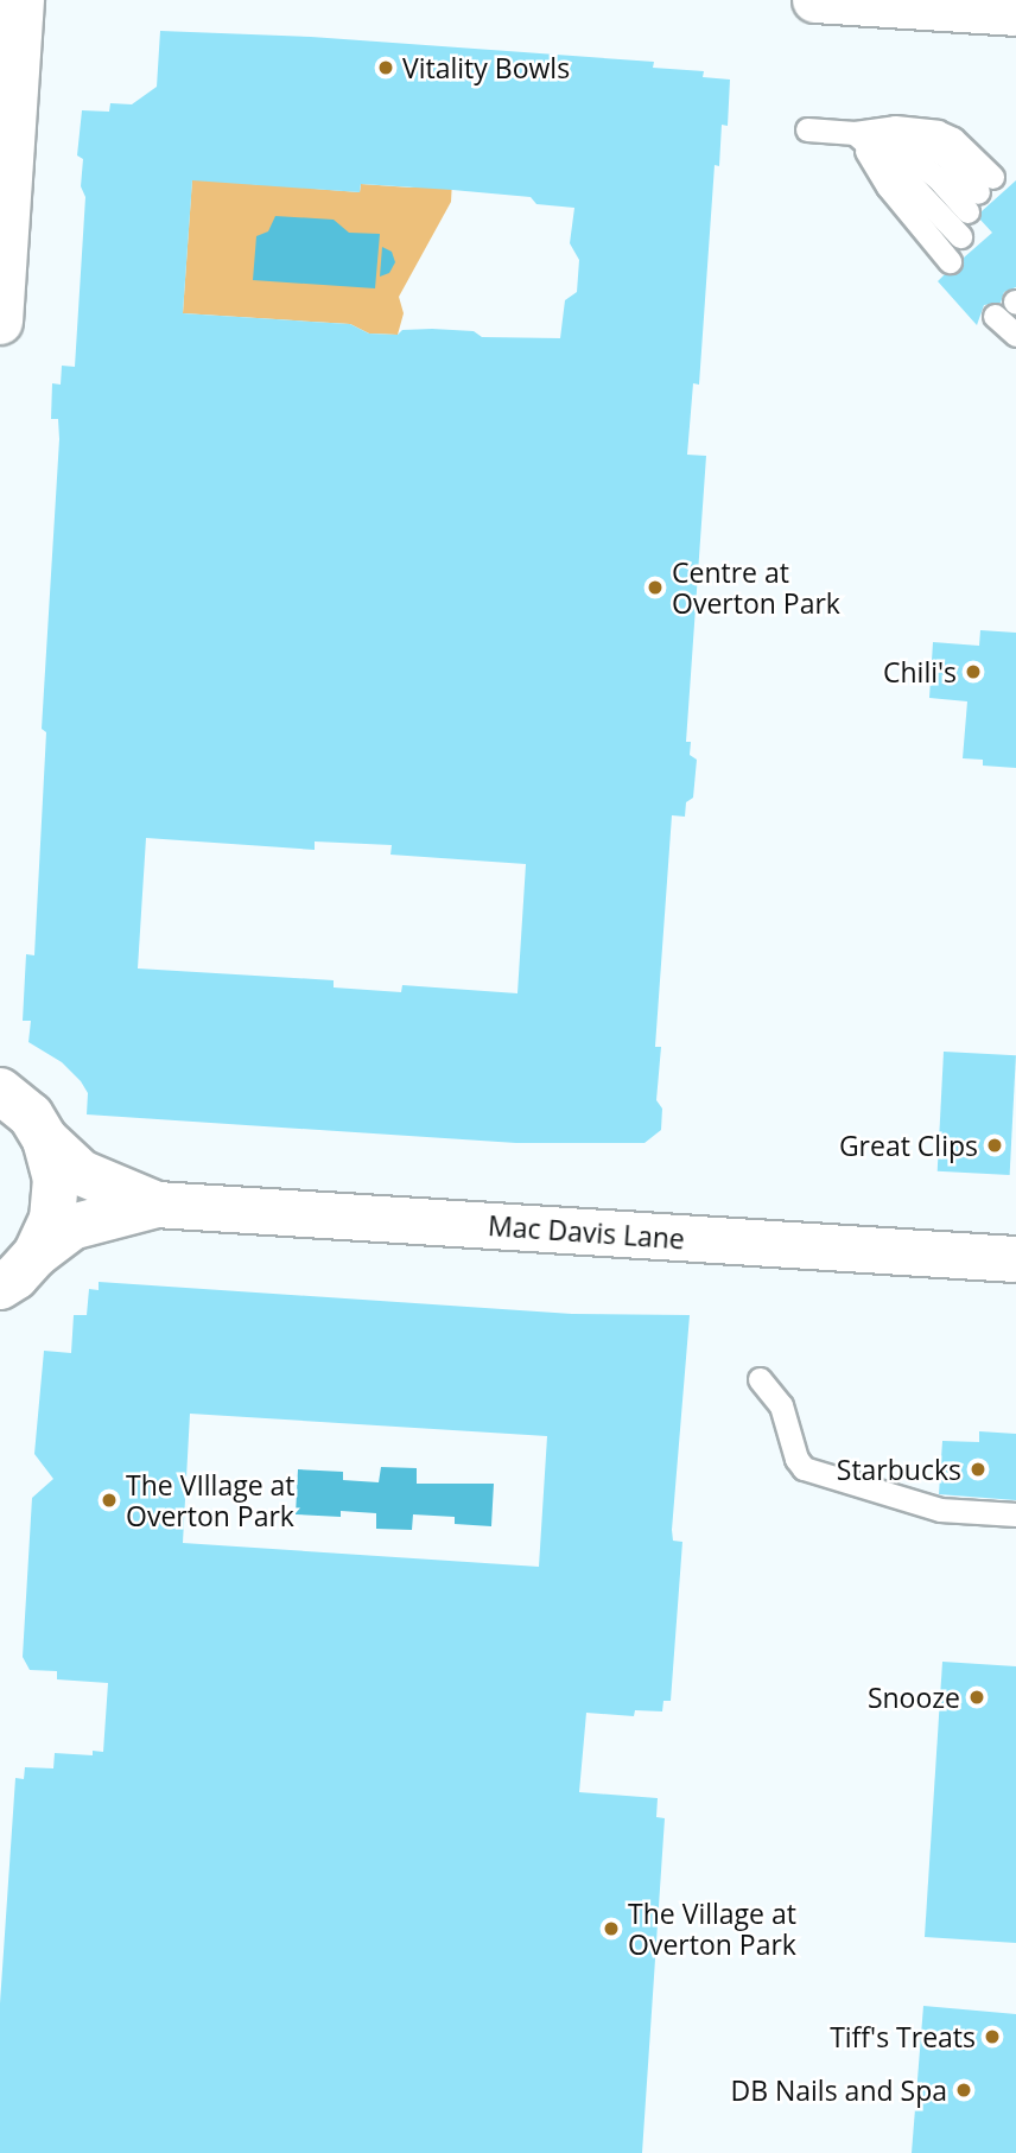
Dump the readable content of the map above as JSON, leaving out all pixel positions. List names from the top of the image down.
{
  "streets": {
    "street": ["Mac Davis Lane"]
  },
  "places": [
    "Vitality Bowls",
    "Centre at Overton Park",
    "Chili's",
    "Great Clips",
    "Starbucks",
    "The VIllage at Overton Park",
    "Snooze",
    "The Village at Overton Park",
    "Tiff's Treats",
    "DB Nails and Spa"
  ]
}
